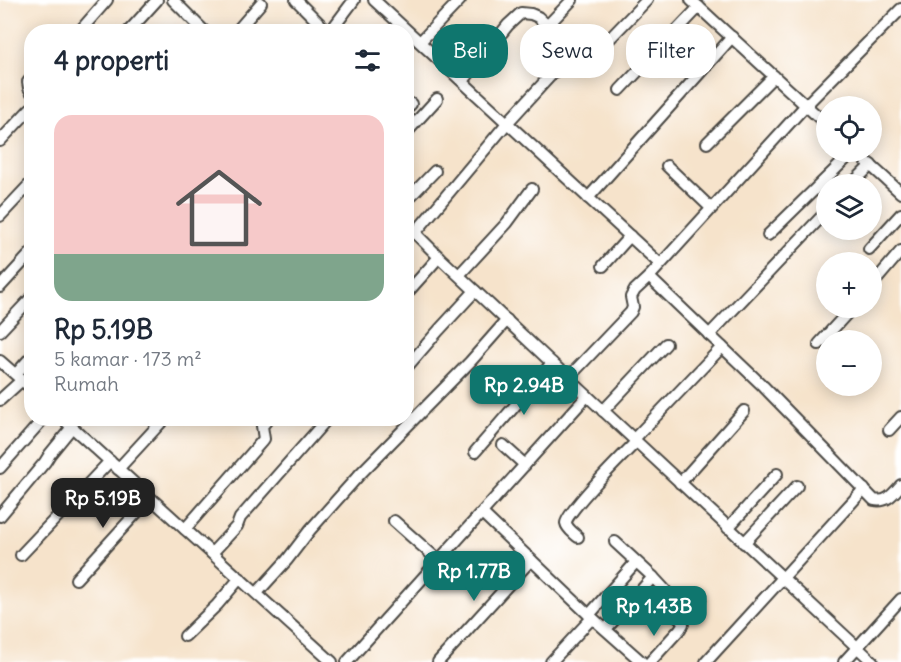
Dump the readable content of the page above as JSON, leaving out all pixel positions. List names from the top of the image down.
{
  "page": {
    "chip": ["Beli", "Sewa", "Filter"],
    "heading": "4 properti",
    "map_buttons": ["+", "−"],
    "list": [
      {
        "name": "Rp 5.19B",
        "note": "5 kamar · 173 m² · Rumah"
      }
    ],
    "price": [
      "Rp 2.94B",
      "Rp 5.19B",
      "Rp 1.77B",
      "Rp 1.43B"
    ]
  }
}
